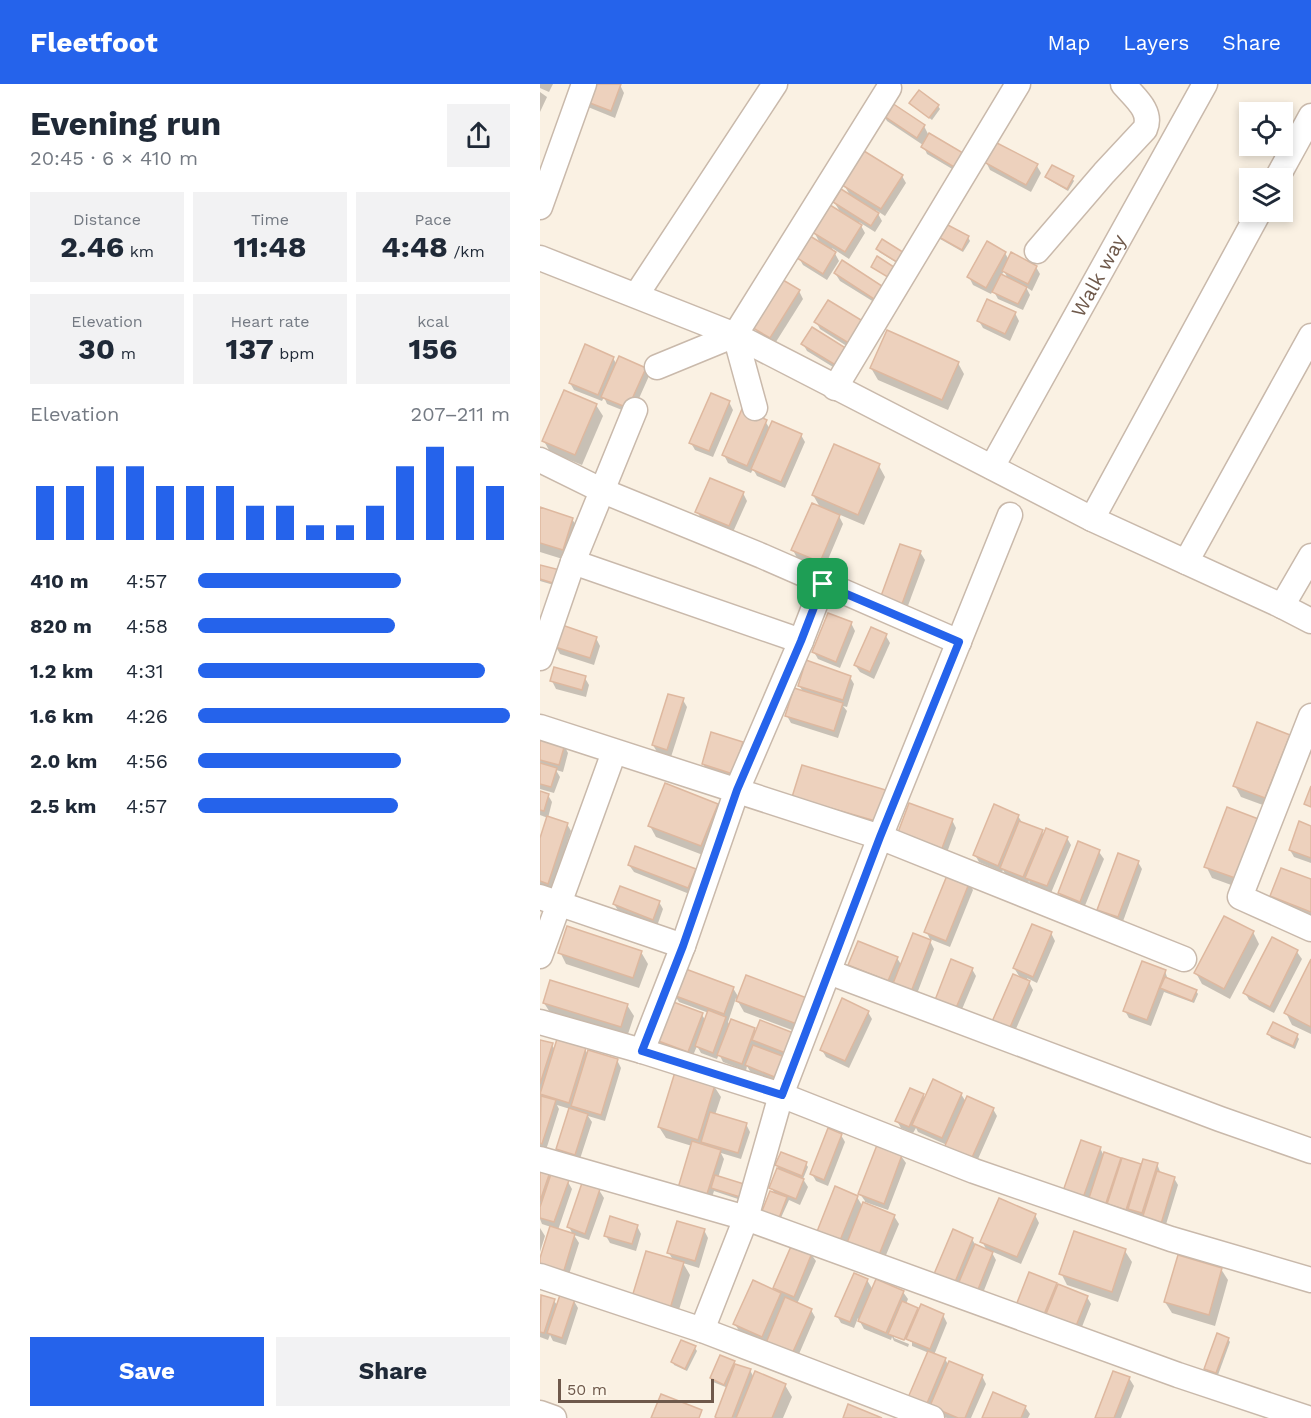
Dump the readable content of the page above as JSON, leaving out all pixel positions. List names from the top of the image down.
{
  "streets": {
    "street": ["Walk way"]
  },
  "scale_bar": "50 m",
  "page": {
    "header": "Fleetfoot",
    "nav": ["Map", "Layers", "Share"],
    "heading": ["Evening run", "20:45 · 6 × 410 m"],
    "stats": [
      ["Distance", "2.46 km"],
      ["Time", "11:48"],
      ["Pace", "4:48 /km"],
      ["Elevation", "30 m"],
      ["Heart rate", "137 bpm"],
      ["kcal", "156"]
    ],
    "chart": ["Elevation", "207–211 m"],
    "list": [
      {
        "name": "410 m",
        "note": "4:57"
      },
      {
        "name": "820 m",
        "note": "4:58"
      },
      {
        "name": "1.2 km",
        "note": "4:31"
      },
      {
        "name": "1.6 km",
        "note": "4:26"
      },
      {
        "name": "2.0 km",
        "note": "4:56"
      },
      {
        "name": "2.5 km",
        "note": "4:57"
      }
    ],
    "buttons": ["Save", "Share"],
    "scale": "50 m"
  }
}
